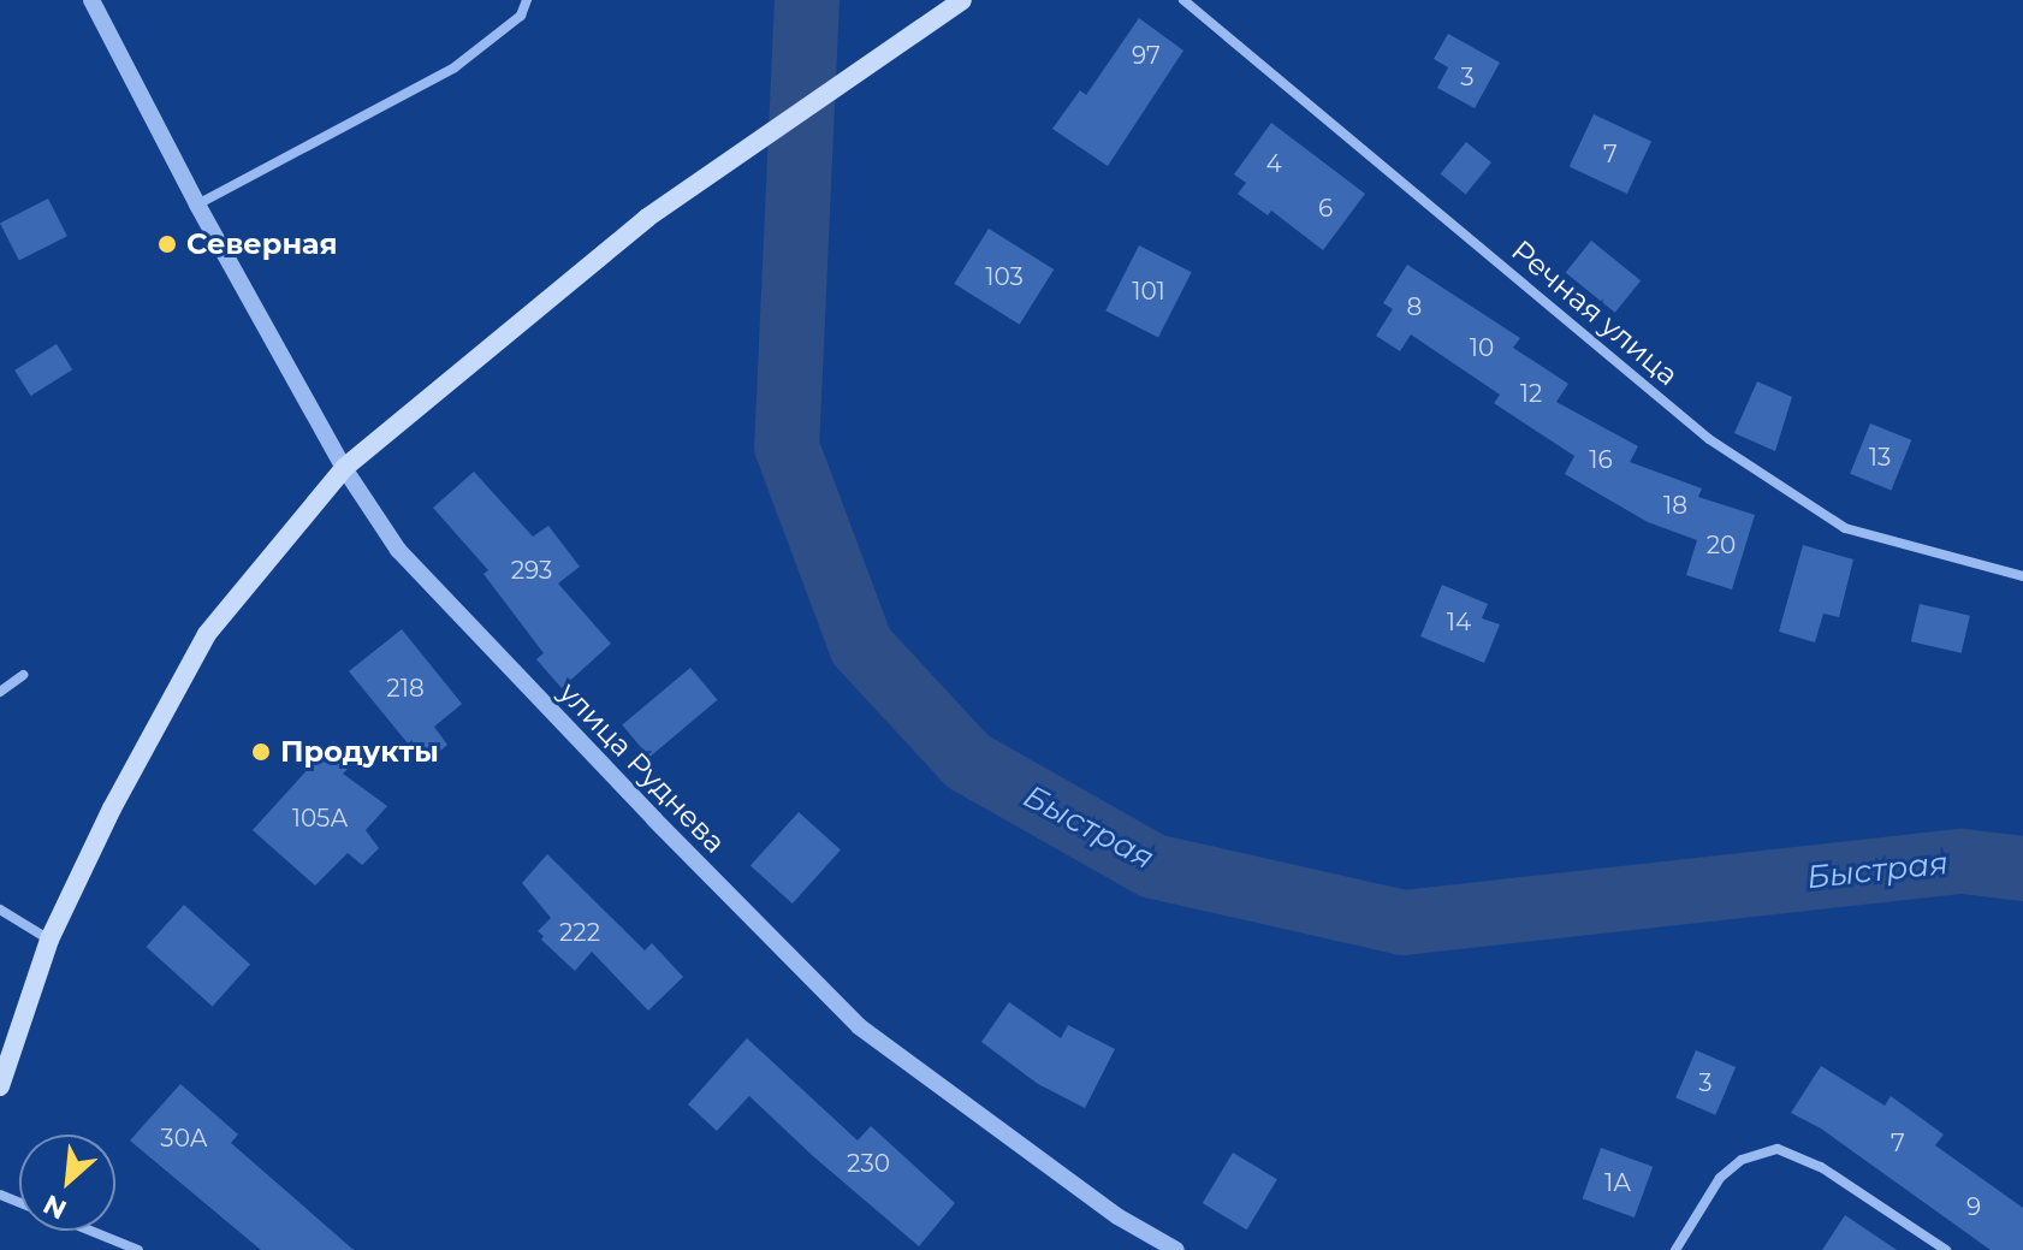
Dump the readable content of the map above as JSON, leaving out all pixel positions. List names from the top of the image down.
{
  "streets": {
    "street": ["Речная улица", "улица Руднева"]
  },
  "water": ["Быстрая"],
  "places": ["Северная", "Продукты"],
  "house_numbers": [
    "97",
    "3",
    "7",
    "4",
    "6",
    "103",
    "101",
    "8",
    "10",
    "12",
    "13",
    "16",
    "18",
    "20",
    "293",
    "14",
    "218",
    "105А",
    "222",
    "3",
    "30А",
    "7",
    "230",
    "1А",
    "9"
  ],
  "north": "bottom left"
}
